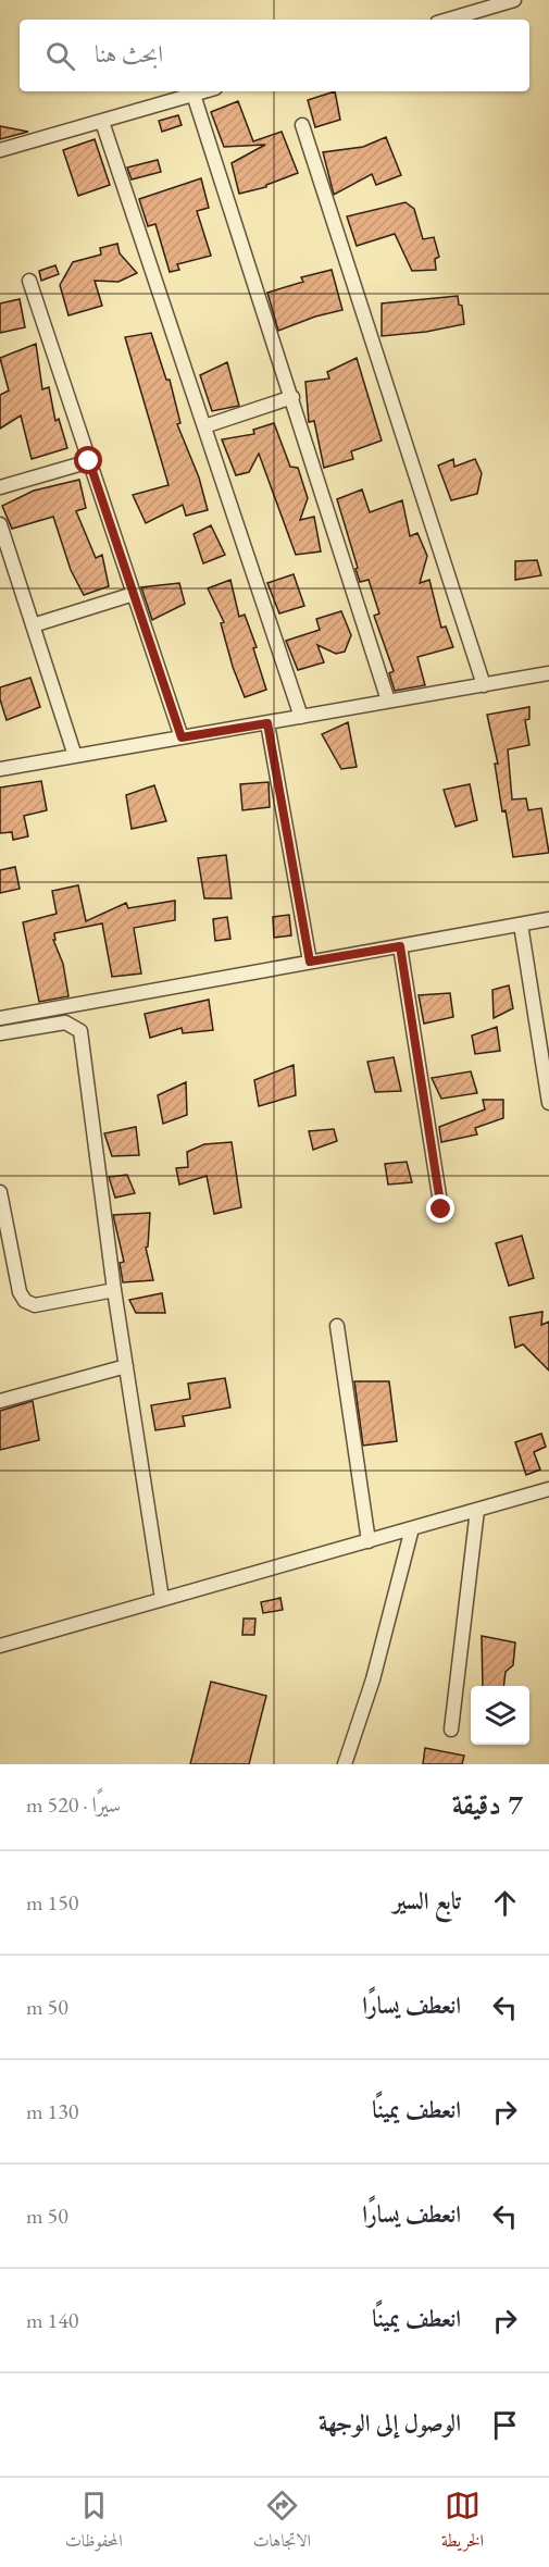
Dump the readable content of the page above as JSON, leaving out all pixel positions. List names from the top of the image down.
{
  "page": {
    "search": "ابحث هنا",
    "heading": ["7 دقيقة", "سيرًا · 520 m"],
    "list": [
      ["تابع السير", "150 m"],
      ["انعطف يسارًا", "50 m"],
      ["انعطف يمينًا", "130 m"],
      ["انعطف يسارًا", "50 m"],
      ["انعطف يمينًا", "140 m"],
      "الوصول إلى الوجهة"
    ],
    "nav": ["الخريطة", "الاتجاهات", "المحفوظات"]
  }
}
